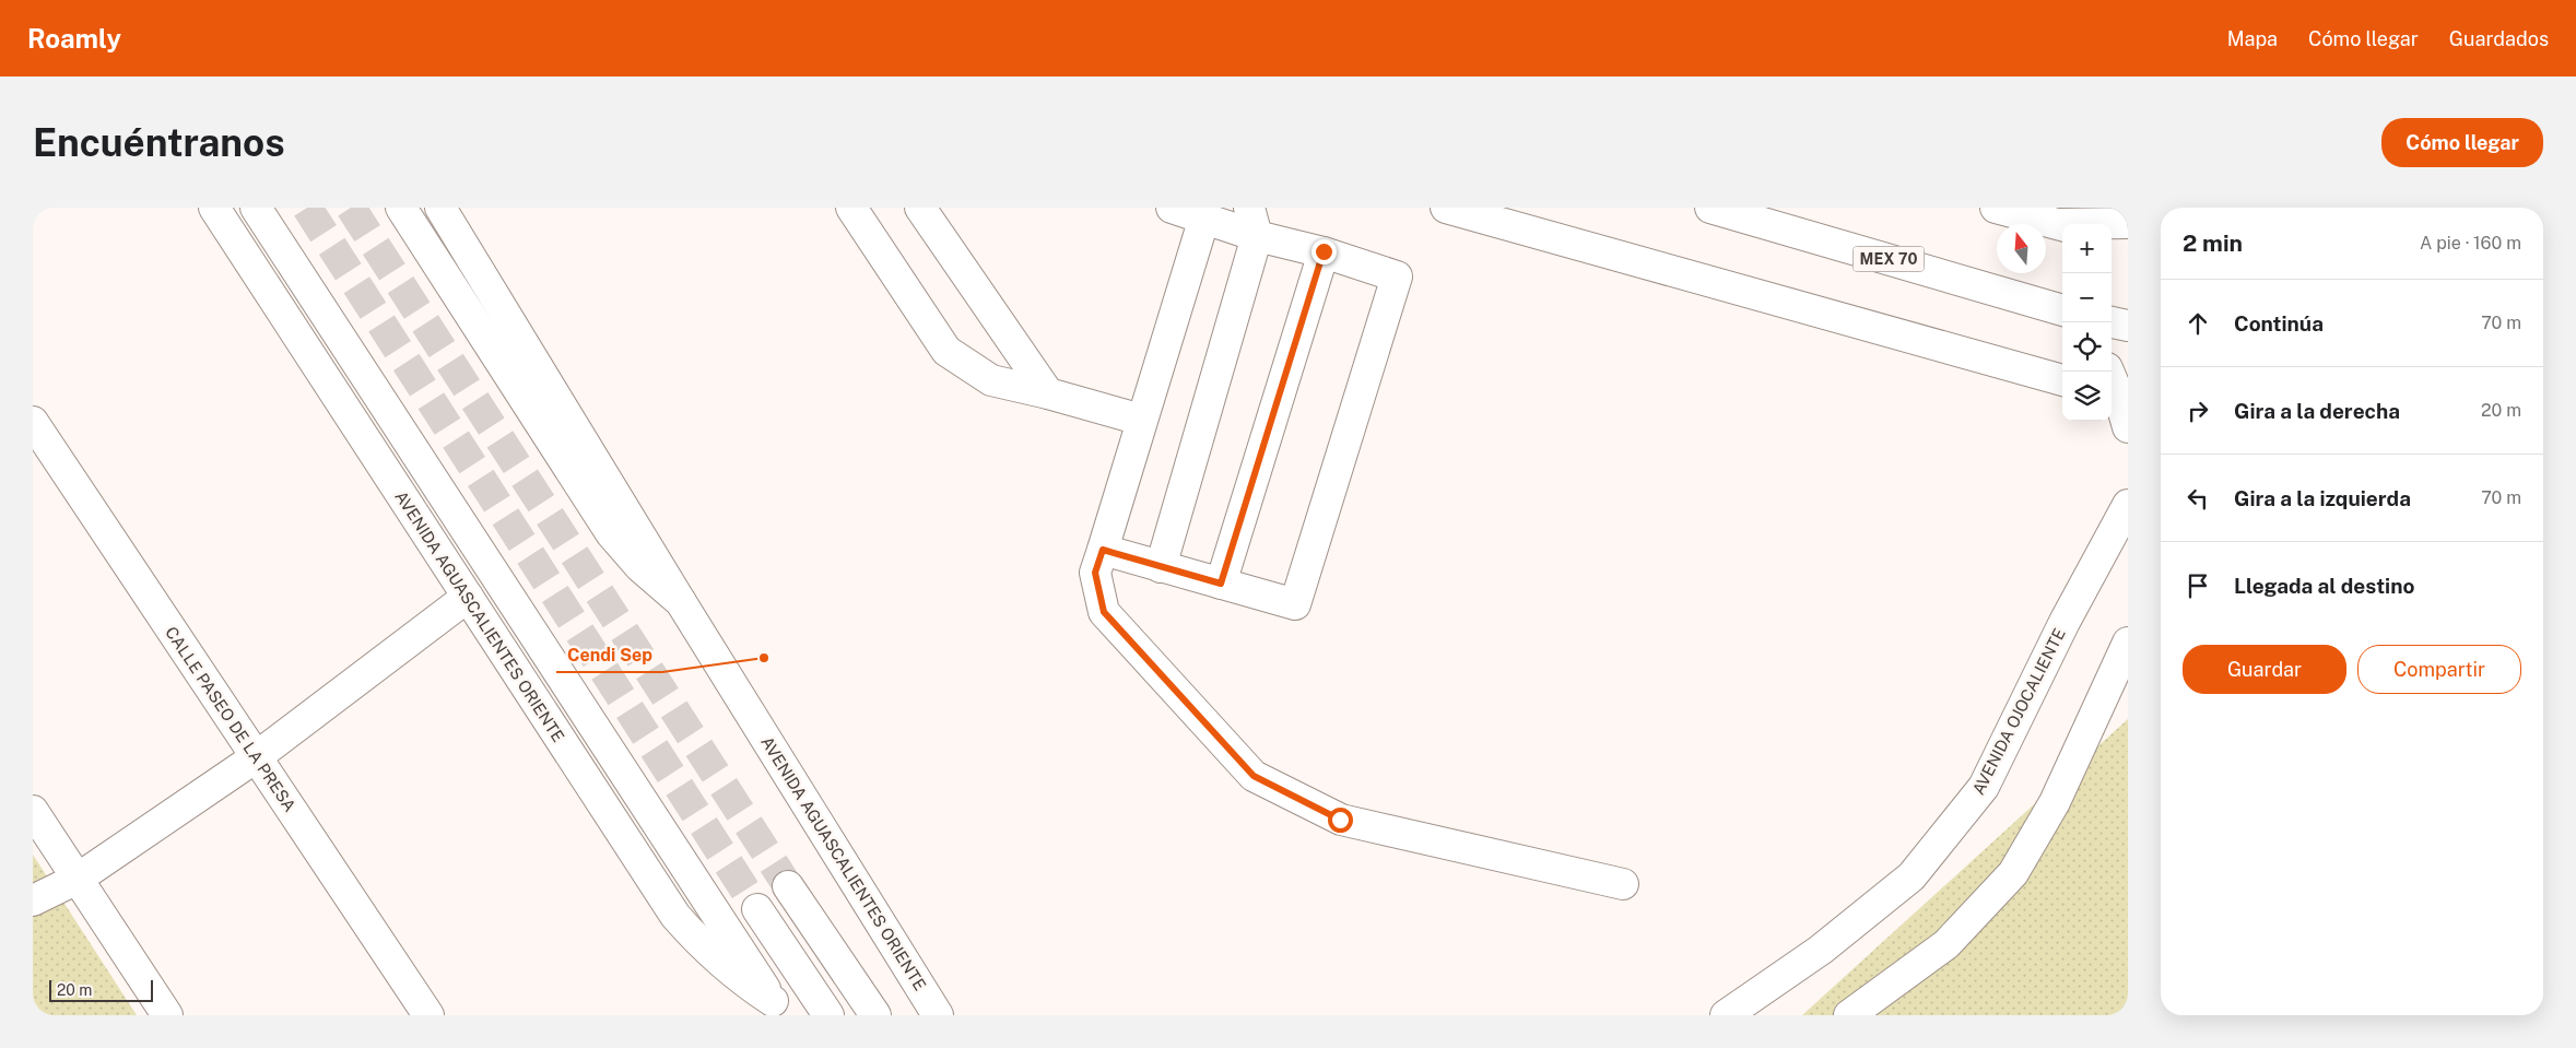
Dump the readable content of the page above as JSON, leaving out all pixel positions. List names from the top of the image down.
{
  "streets": {
    "street": [
      "MEX 70",
      "AVENIDA AGUASCALIENTES ORIENTE",
      "AVENIDA OJOCALIENTE",
      "CALLE PASEO DE LA PRESA"
    ]
  },
  "places": ["Cendi Sep"],
  "scale_bar": "20 m",
  "north": "top",
  "page": {
    "header": "Roamly",
    "nav": ["Mapa", "Cómo llegar", "Guardados"],
    "buttons": [
      "Cómo llegar",
      ["Guardar", "Compartir"]
    ],
    "title": "Encuéntranos",
    "heading": ["2 min", "A pie · 160 m"],
    "map_buttons": ["+", "−"],
    "list": [
      ["Continúa", "70 m"],
      ["Gira a la derecha", "20 m"],
      ["Gira a la izquierda", "70 m"],
      "Llegada al destino"
    ],
    "scale": "20 m"
  }
}
